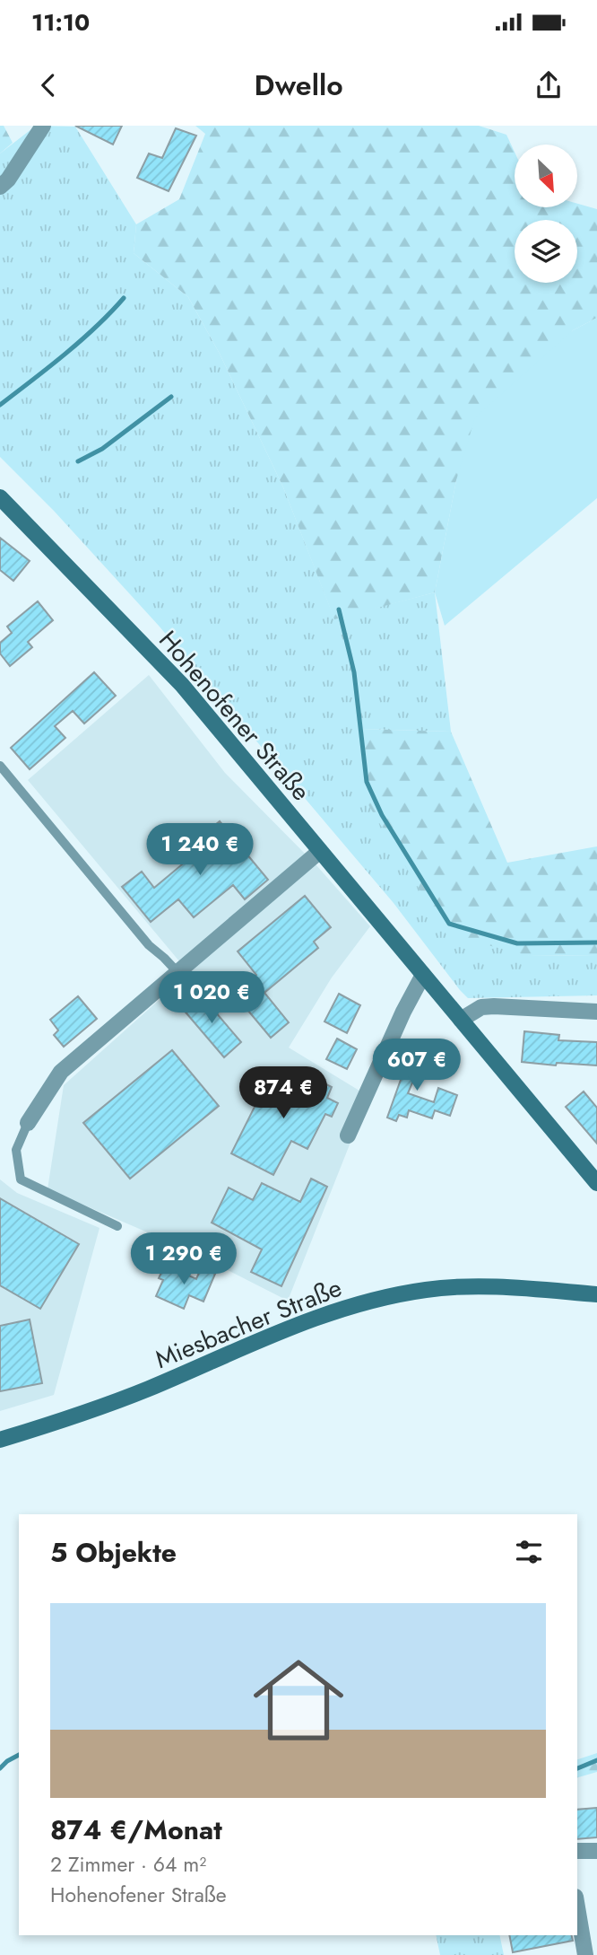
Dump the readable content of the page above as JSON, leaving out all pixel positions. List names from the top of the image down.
{
  "streets": {
    "main road": ["Hohenofener Straße", "Miesbacher Straße"]
  },
  "north": "bottom right",
  "page": {
    "status": "11:10",
    "header": "Dwello",
    "price": [
      "1 240 €",
      "1 020 €",
      "607 €",
      "874 €",
      "1 290 €"
    ],
    "heading": "5 Objekte",
    "list": [
      {
        "name": "874 €/Monat",
        "note": "2 Zimmer · 64 m² · Hohenofener Straße"
      }
    ]
  }
}
